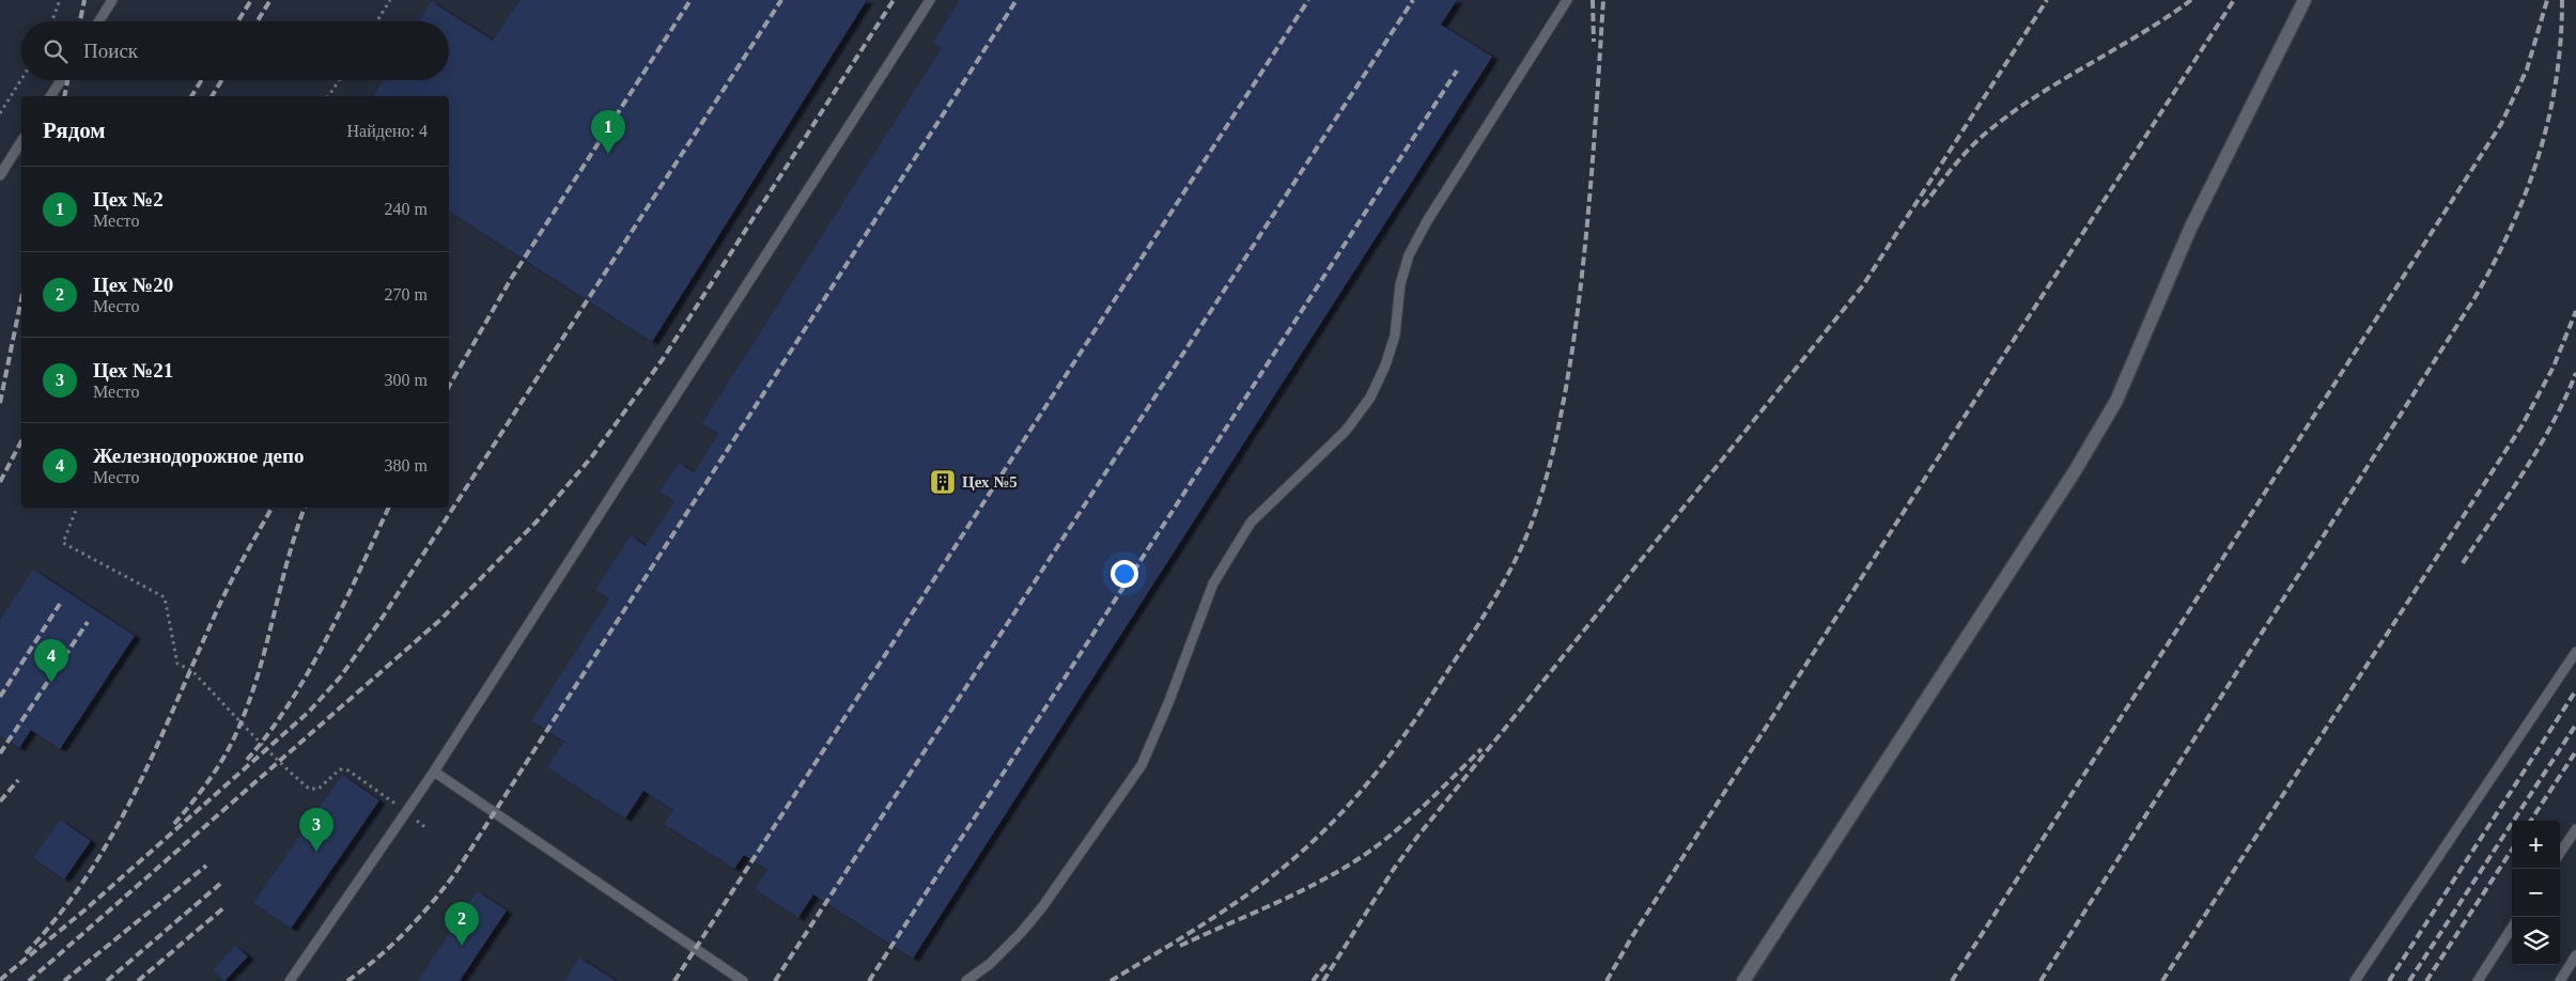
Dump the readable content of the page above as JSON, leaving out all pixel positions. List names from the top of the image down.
{
  "places": {
    "building": ["Цех №5"]
  },
  "page": {
    "search": "Поиск",
    "heading": ["Рядом", "Найдено: 4"],
    "pins": [
      "1",
      "4",
      "3",
      "2"
    ],
    "list": [
      {
        "mark": "1",
        "name": "Цех №2",
        "note": "Место",
        "value": "240 m"
      },
      {
        "mark": "2",
        "name": "Цех №20",
        "note": "Место",
        "value": "270 m"
      },
      {
        "mark": "3",
        "name": "Цех №21",
        "note": "Место",
        "value": "300 m"
      },
      {
        "mark": "4",
        "name": "Железнодорожное депо",
        "note": "Место",
        "value": "380 m"
      }
    ],
    "map_buttons": ["+", "−"]
  }
}
